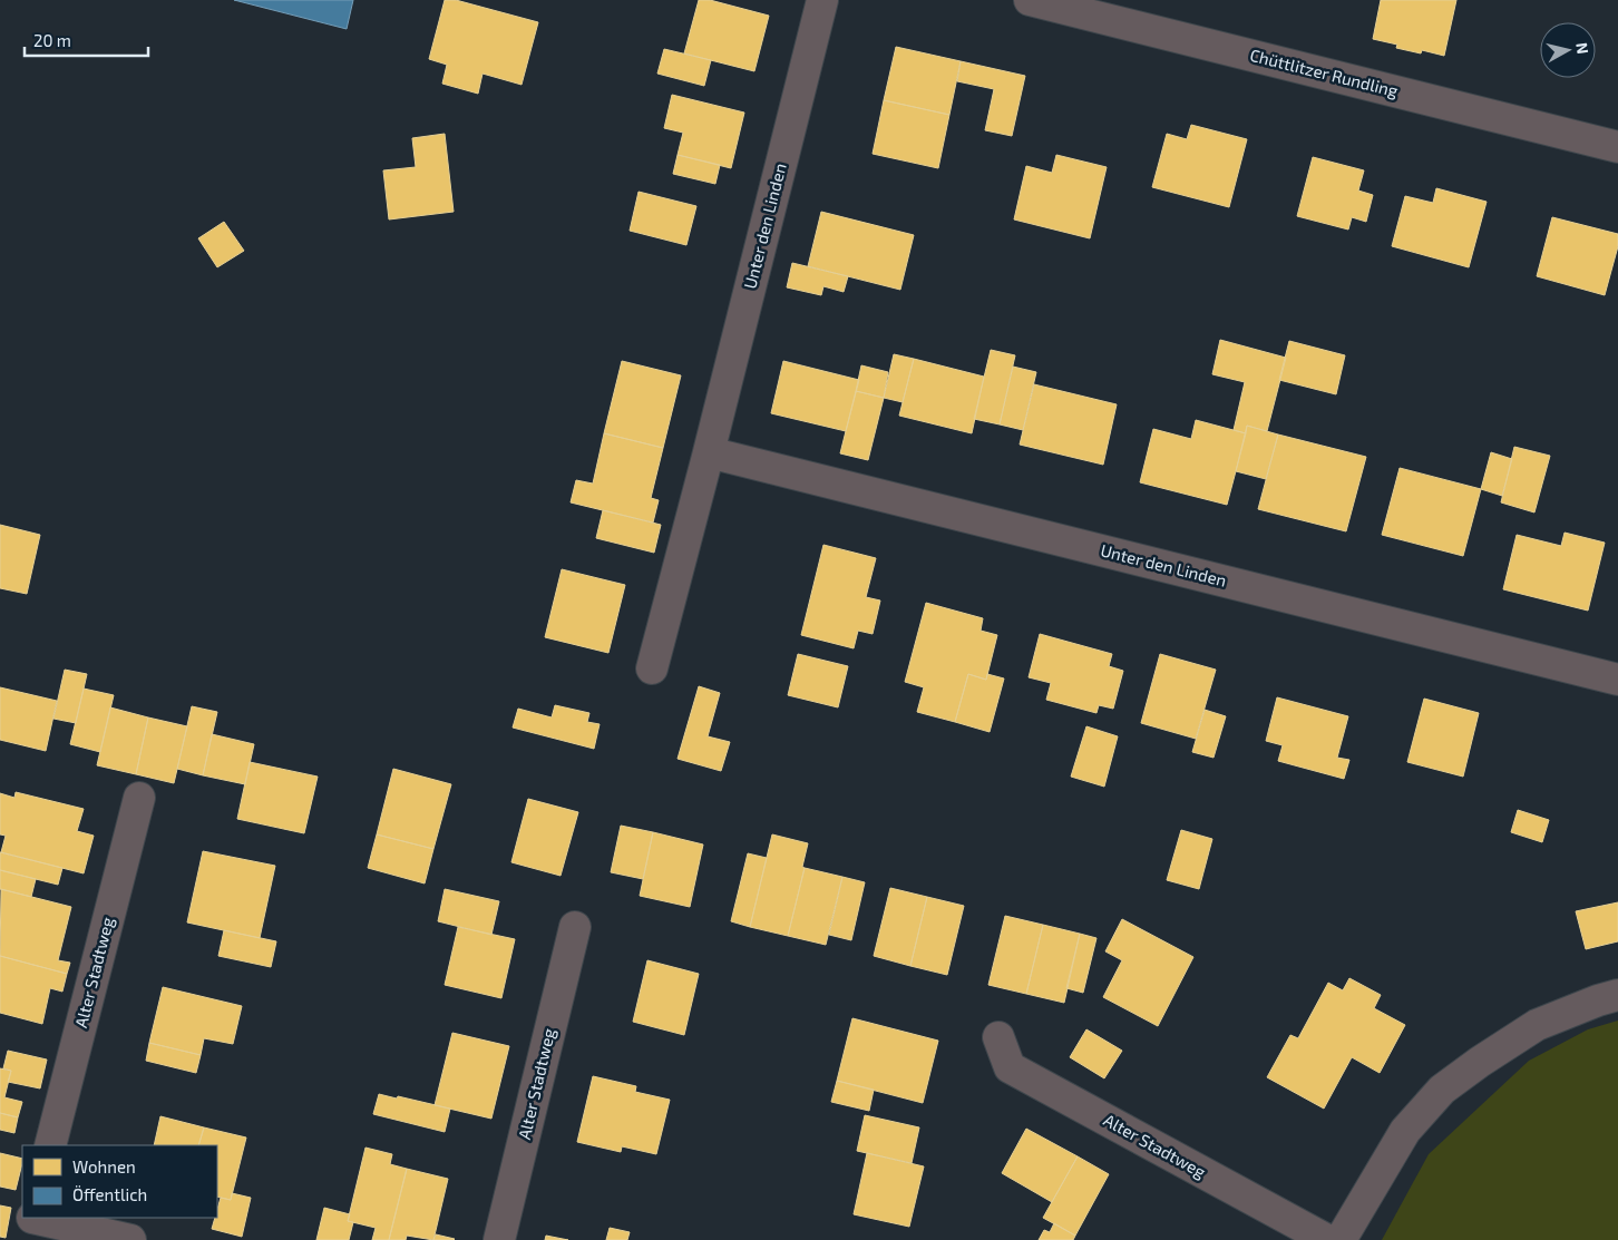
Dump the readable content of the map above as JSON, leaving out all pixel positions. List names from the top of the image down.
{
  "streets": {
    "street": ["Chüttlitzer Rundling", "Unter den Linden", "Alter Stadtweg"]
  },
  "legend": ["Wohnen", "Öffentlich"],
  "scale_bar": "20 m",
  "north": "right"
}
